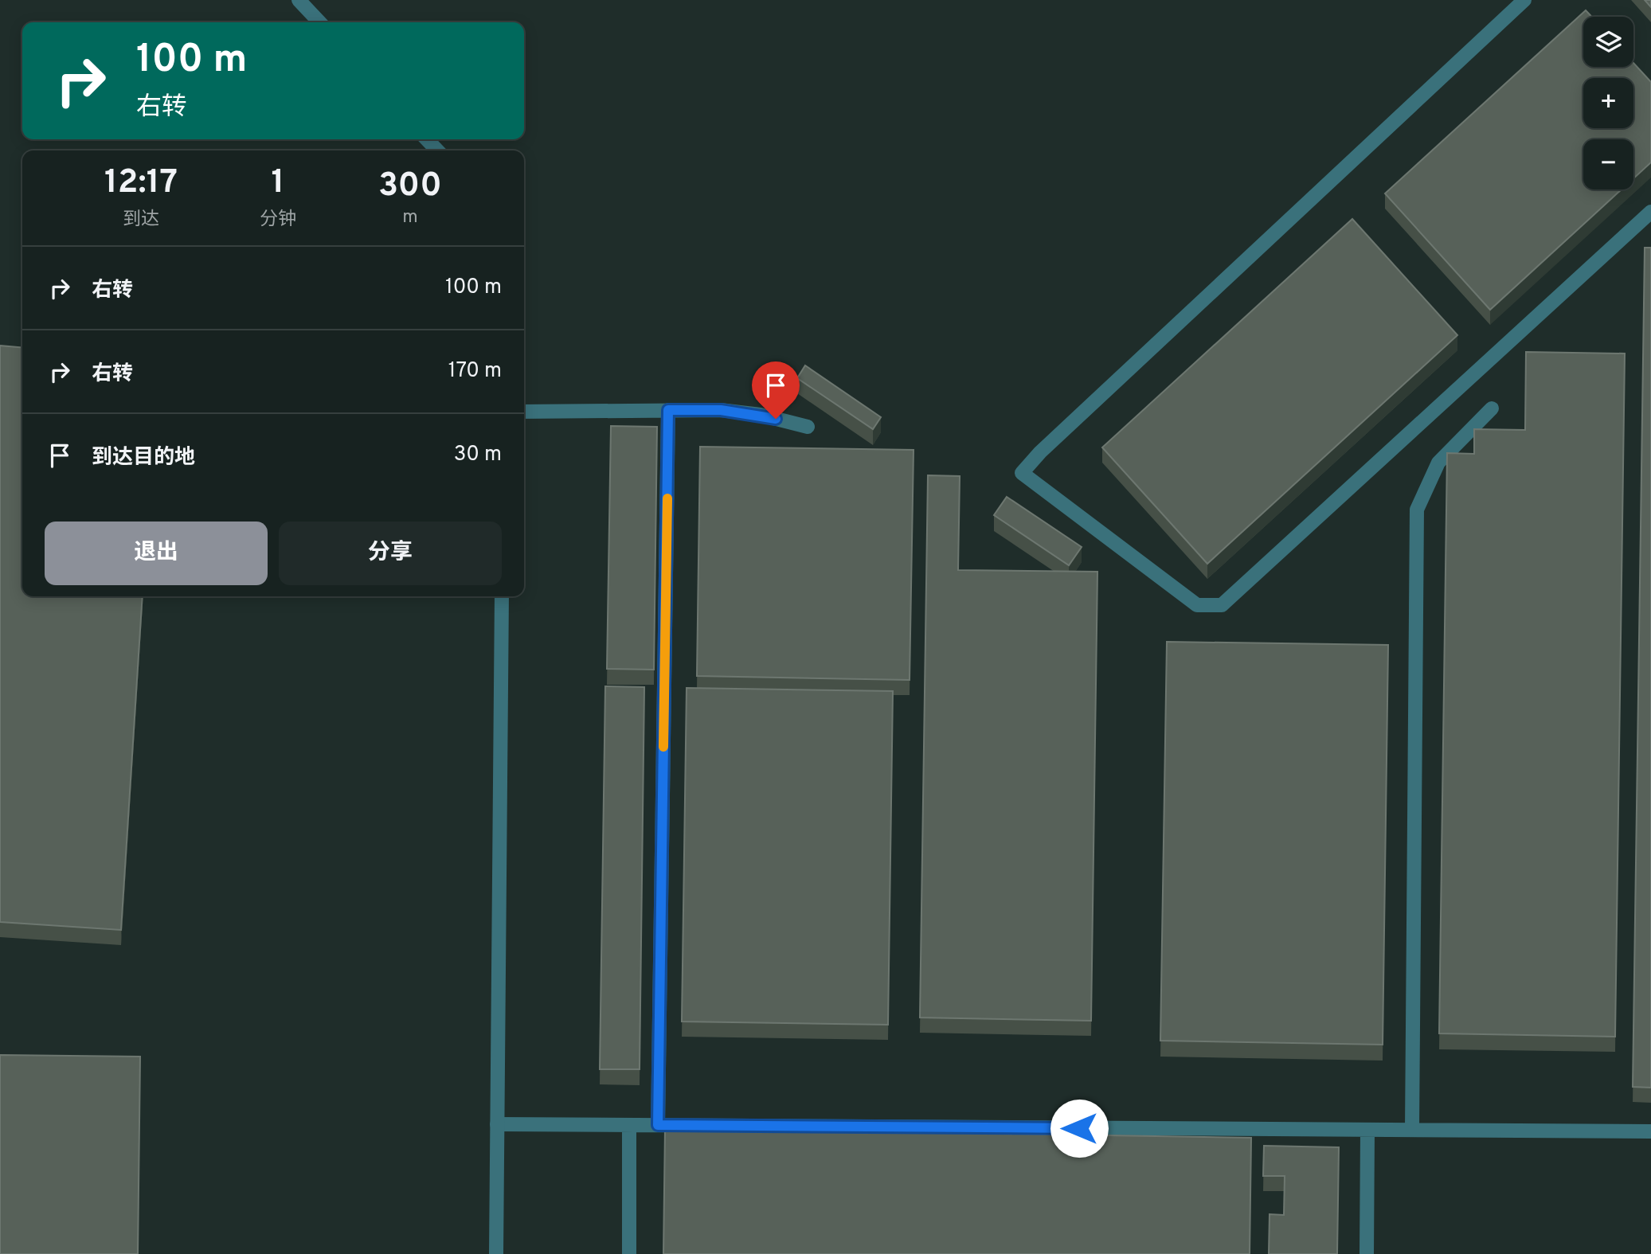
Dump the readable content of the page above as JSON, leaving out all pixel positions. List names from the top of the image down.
{
  "page": {
    "map_buttons": ["+", "−"],
    "turn": ["100 m", "右转"],
    "eta": [
      "12:17",
      "到达",
      "1",
      "分钟",
      "300",
      "m"
    ],
    "list": [
      {
        "name": "右转",
        "value": "100 m"
      },
      {
        "name": "右转",
        "value": "170 m"
      },
      {
        "name": "到达目的地",
        "value": "30 m"
      }
    ],
    "buttons": ["退出", "分享"]
  }
}
